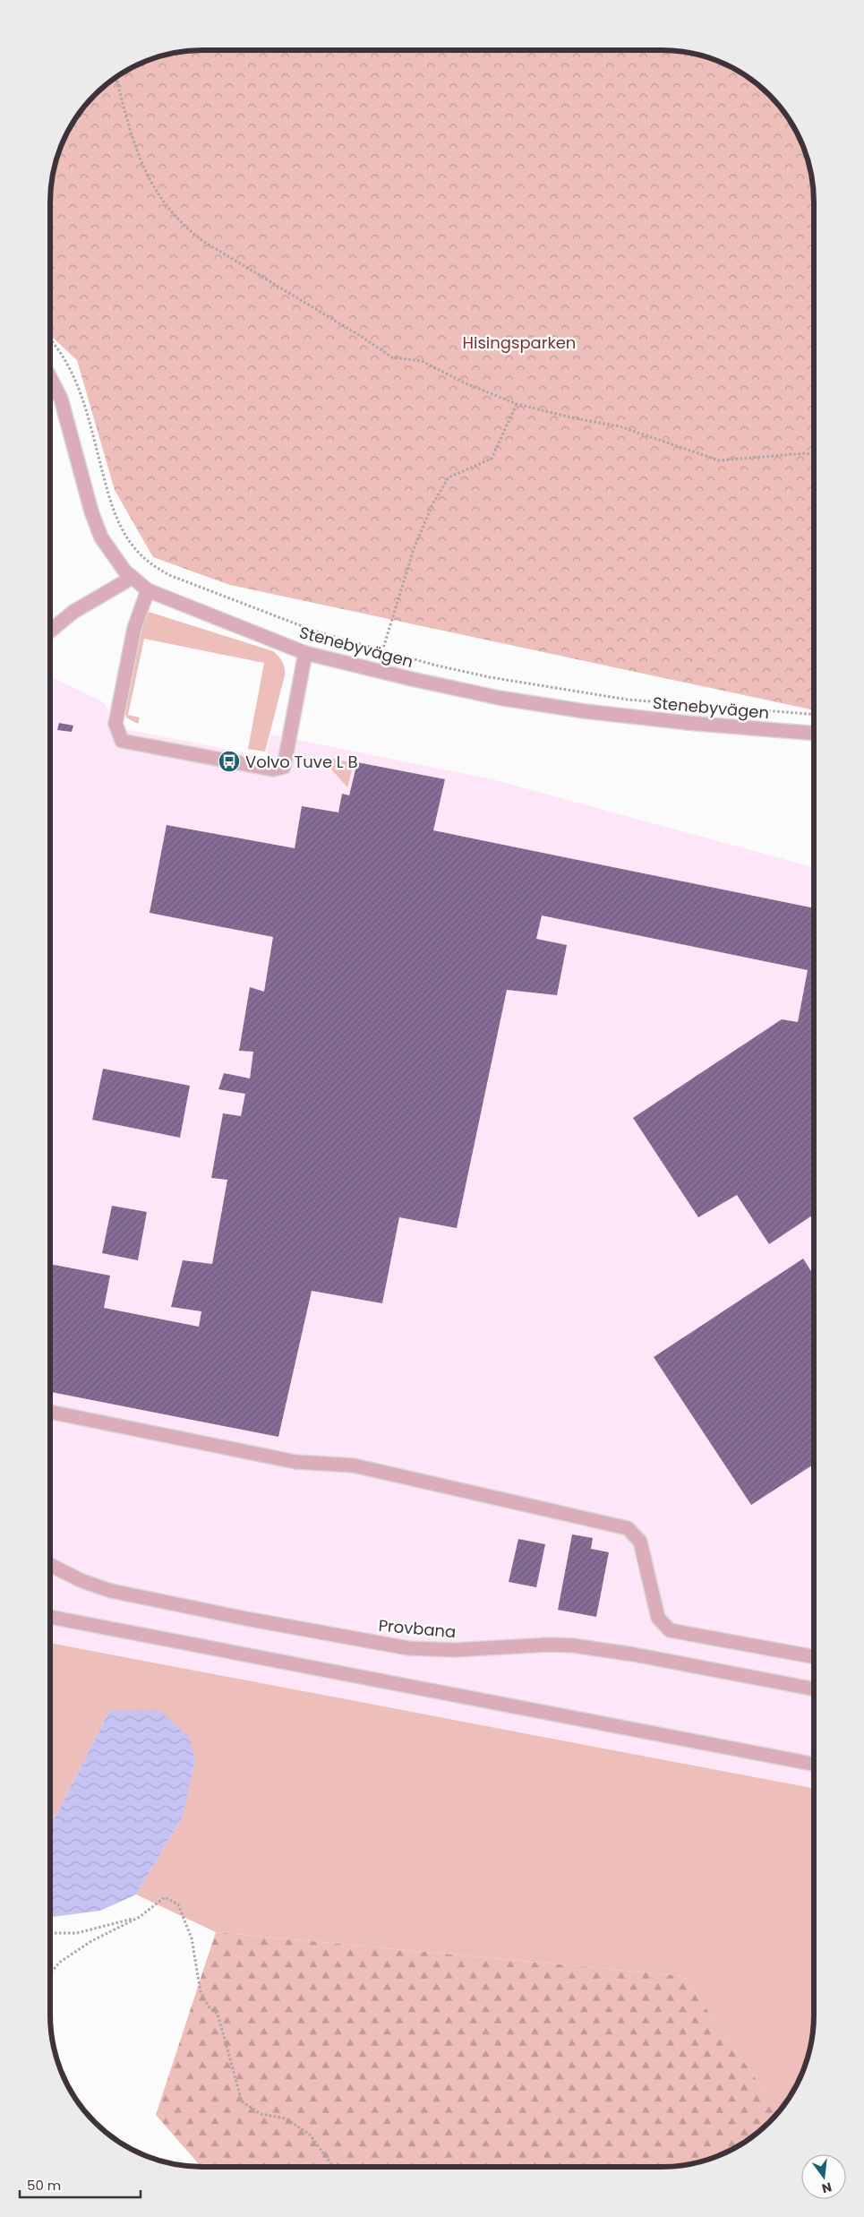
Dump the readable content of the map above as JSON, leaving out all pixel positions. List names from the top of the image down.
{
  "streets": {
    "street": ["Stenebyvägen", "Provbana"]
  },
  "parks": ["Hisingsparken"],
  "places": {
    "bus stop": ["Volvo Tuve L B"]
  },
  "scale_bar": "50 m",
  "north": "bottom"
}
